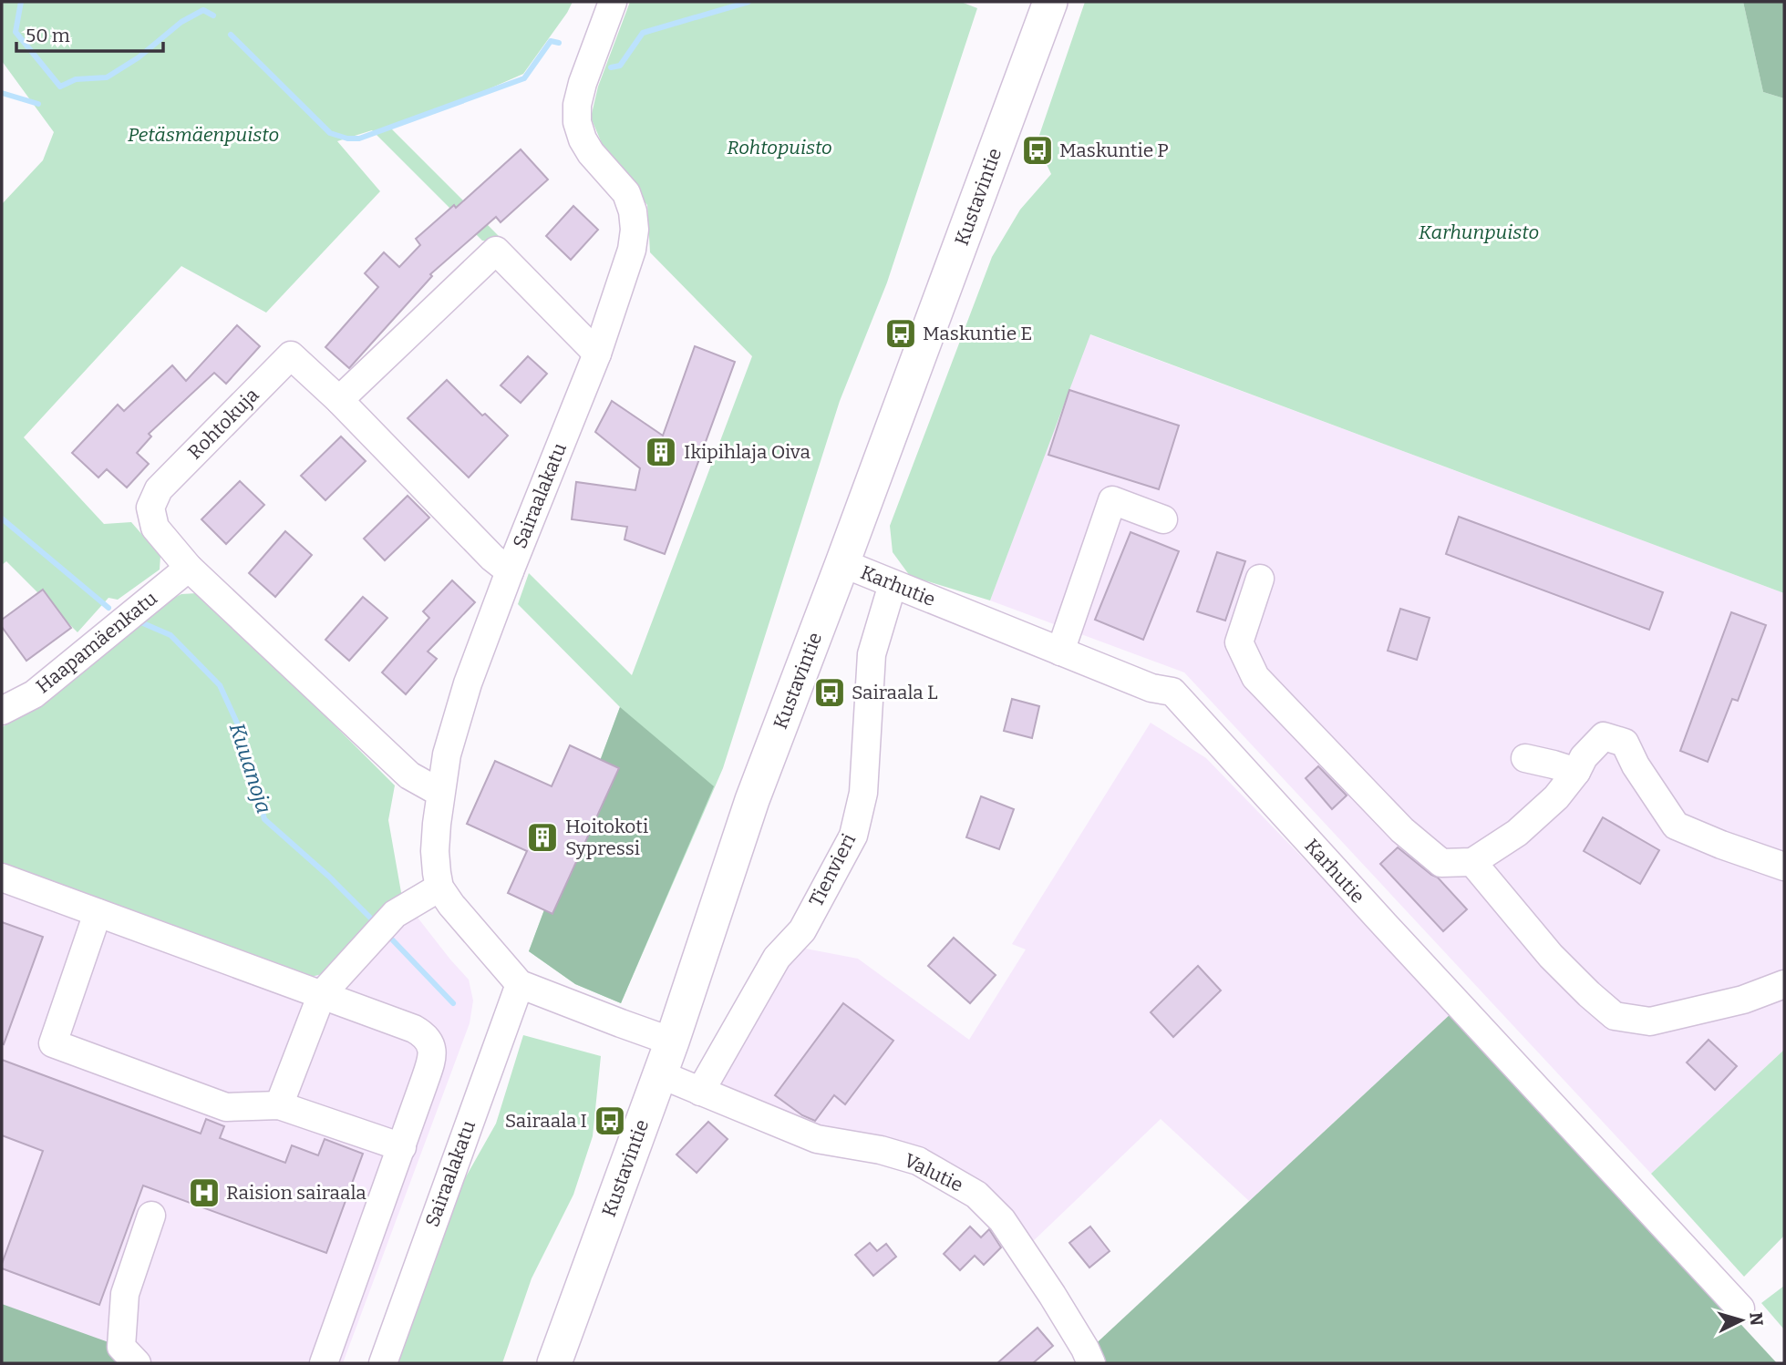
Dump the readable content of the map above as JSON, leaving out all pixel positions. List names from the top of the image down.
{
  "streets": {
    "main road": ["Kustavintie"],
    "street": [
      "Rohtokuja",
      "Sairaalakatu",
      "Karhutie",
      "Haapamäenkatu",
      "Tienvieri",
      "Valutie"
    ]
  },
  "crossings": [
    ["Kustavintie", "Sairaalakatu"],
    ["Kustavintie", "Karhutie"],
    ["Kustavintie", "Valutie"],
    ["Rohtokuja", "Sairaalakatu"],
    ["Rohtokuja", "Haapamäenkatu"],
    ["Karhutie", "Tienvieri"],
    ["Tienvieri", "Valutie"]
  ],
  "water": ["Kuuanoja"],
  "parks": ["Petäsmäenpuisto", "Rohtopuisto", "Karhunpuisto"],
  "places": {
    "bus stop": [
      "Maskuntie P",
      "Maskuntie E",
      "Sairaala L",
      "Sairaala I"
    ],
    "building": ["Ikipihlaja Oiva", "Hoitokoti Sypressi"],
    "hospital": ["Raision sairaala"]
  },
  "scale_bar": "50 m",
  "north": "right"
}
